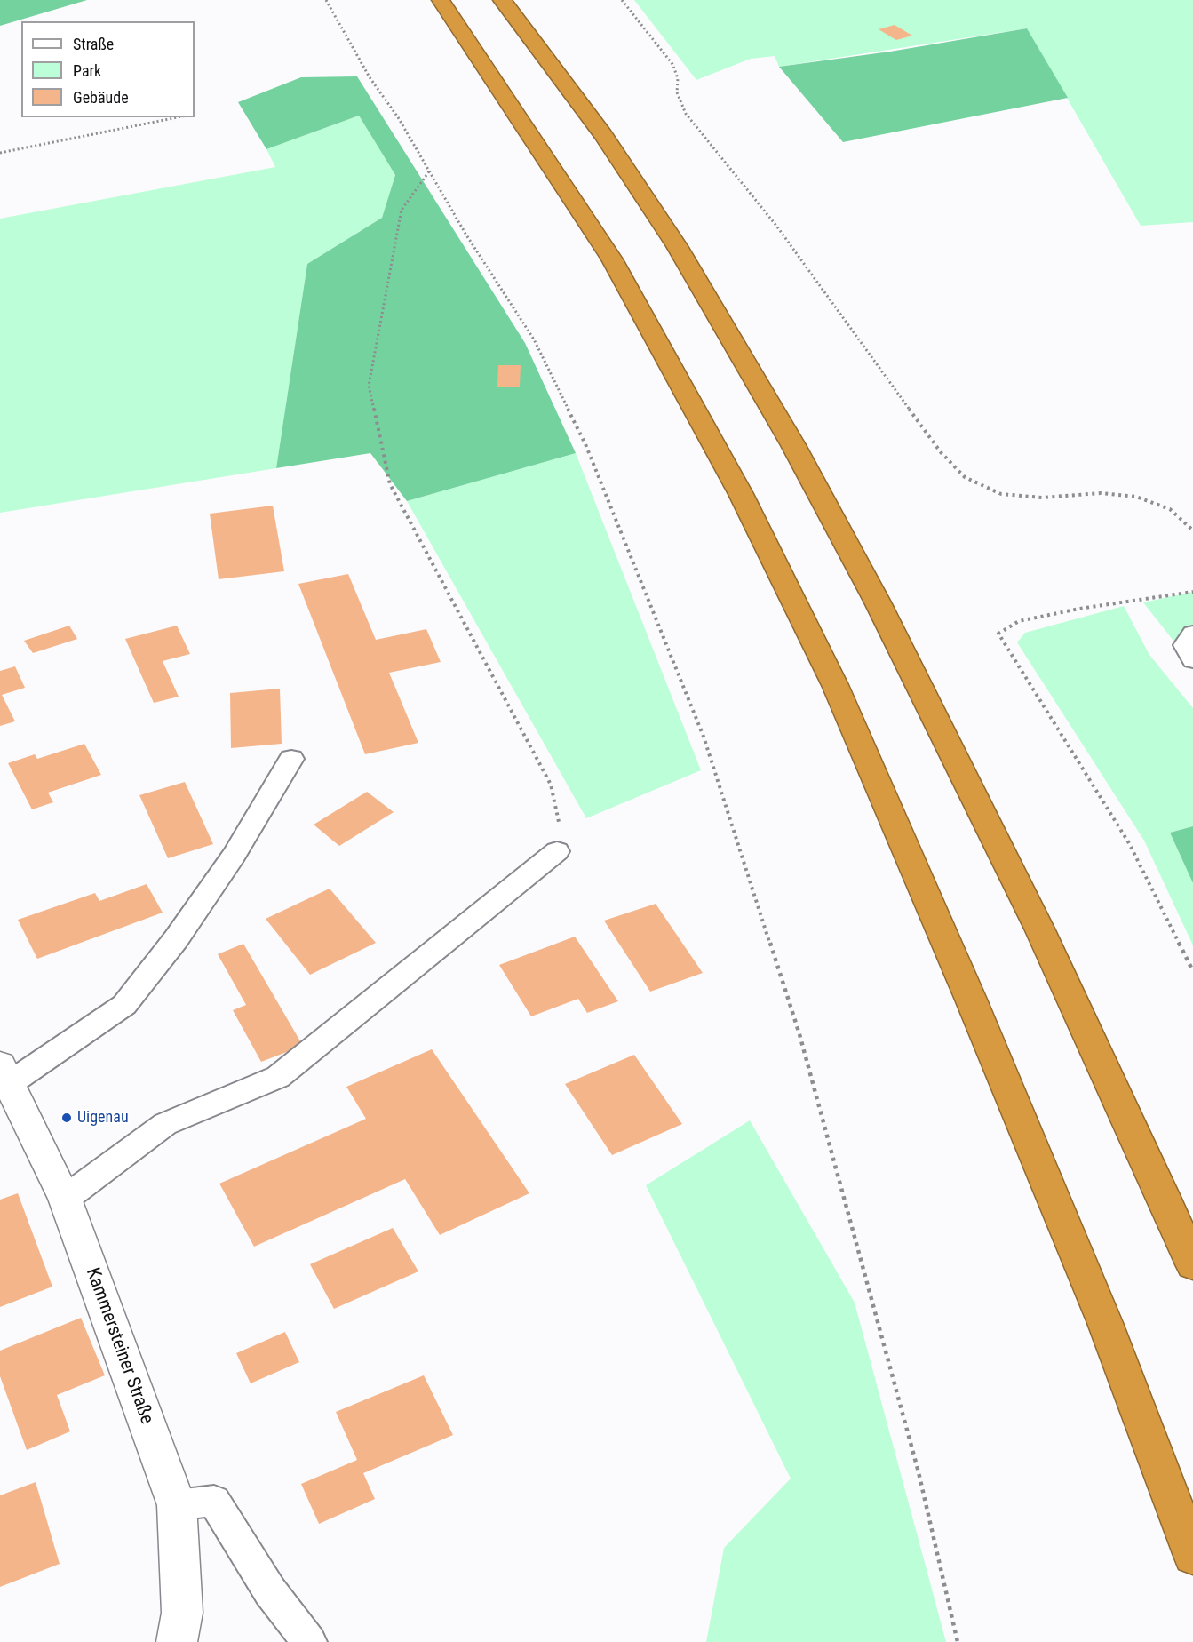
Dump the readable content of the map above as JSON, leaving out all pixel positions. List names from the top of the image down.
{
  "streets": {
    "street": ["Kammersteiner Straße"]
  },
  "places": ["Uigenau"],
  "legend": ["Straße", "Park", "Gebäude"]
}
